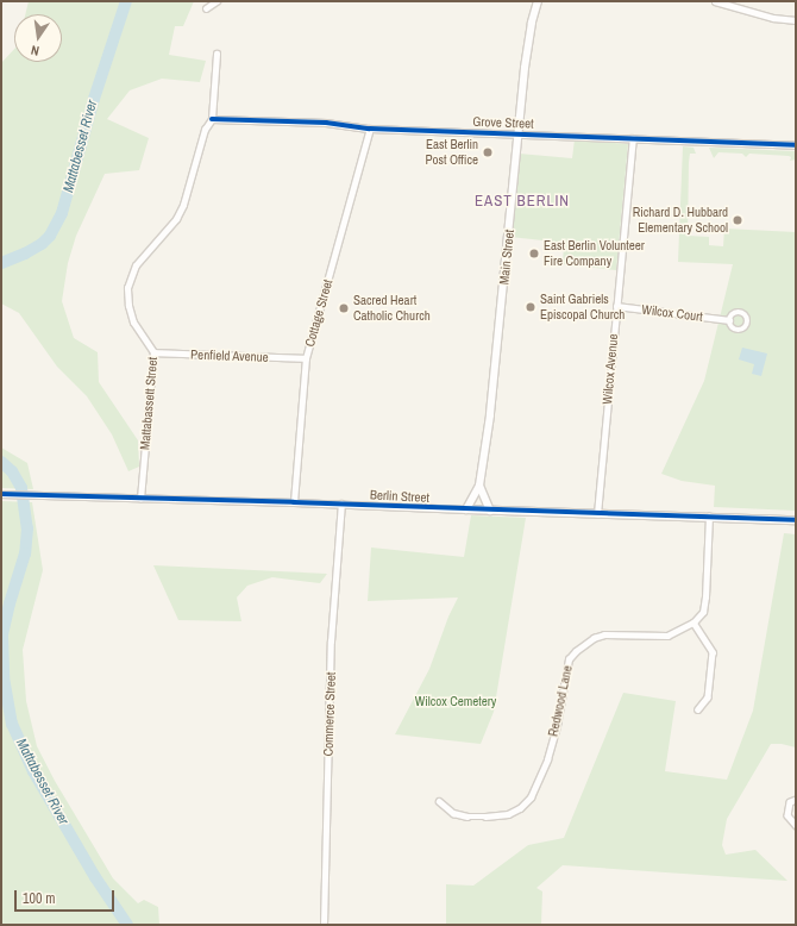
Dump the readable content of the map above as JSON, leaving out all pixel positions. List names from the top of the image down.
{
  "streets": {
    "street": [
      "Grove Street",
      "Main Street",
      "Cottage Street",
      "Wilcox Court",
      "Penfield Avenue",
      "Wilcox Avenue",
      "Mattabassett Street",
      "Berlin Street",
      "Redwood Lane",
      "Commerce Street"
    ]
  },
  "crossings": [
    ["Grove Street", "Main Street"],
    ["Grove Street", "Cottage Street"],
    ["Grove Street", "Wilcox Avenue"],
    ["Grove Street", "Mattabassett Street"],
    ["Main Street", "Berlin Street"],
    ["Cottage Street", "Penfield Avenue"],
    ["Cottage Street", "Berlin Street"],
    ["Wilcox Court", "Wilcox Avenue"],
    ["Penfield Avenue", "Mattabassett Street"],
    ["Wilcox Avenue", "Berlin Street"],
    ["Mattabassett Street", "Berlin Street"],
    ["Berlin Street", "Commerce Street"]
  ],
  "districts": ["EAST BERLIN"],
  "water": ["Mattabesset River"],
  "parks": ["Wilcox Cemetery"],
  "places": [
    "East Berlin Post Office",
    "Richard D. Hubbard Elementary School",
    "East Berlin Volunteer Fire Company",
    "Saint Gabriels Episcopal Church",
    "Sacred Heart Catholic Church"
  ],
  "scale_bar": "100 m",
  "north": "bottom"
}
